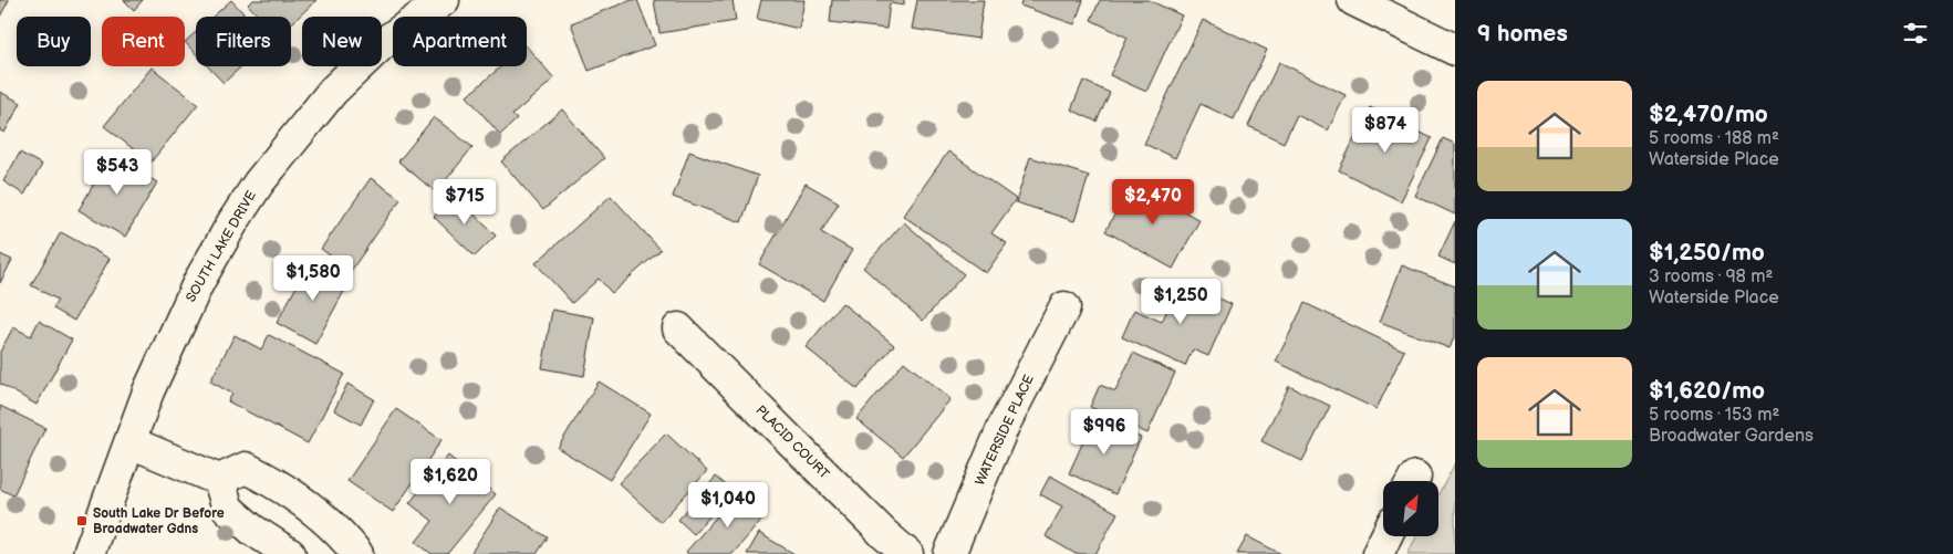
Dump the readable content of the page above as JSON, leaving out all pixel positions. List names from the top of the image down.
{
  "streets": {
    "street": ["SOUTH LAKE DRIVE", "WATERSIDE PLACE", "PLACID COURT"]
  },
  "places": {
    "transit": ["South Lake Dr Before Broadwater Gdns"]
  },
  "north": "top right",
  "page": {
    "heading": "9 homes",
    "chip": [
      "Buy",
      "Rent",
      "Filters",
      "New",
      "Apartment"
    ],
    "list": [
      {
        "name": "$2,470/mo",
        "note": "5 rooms · 188 m² · Waterside Place"
      },
      {
        "name": "$1,250/mo",
        "note": "3 rooms · 98 m² · Waterside Place"
      },
      {
        "name": "$1,620/mo",
        "note": "5 rooms · 153 m² · Broadwater Gardens"
      }
    ],
    "price": [
      "$874",
      "$543",
      "$715",
      "$2,470",
      "$1,580",
      "$1,250",
      "$996",
      "$1,620",
      "$1,040"
    ]
  }
}
